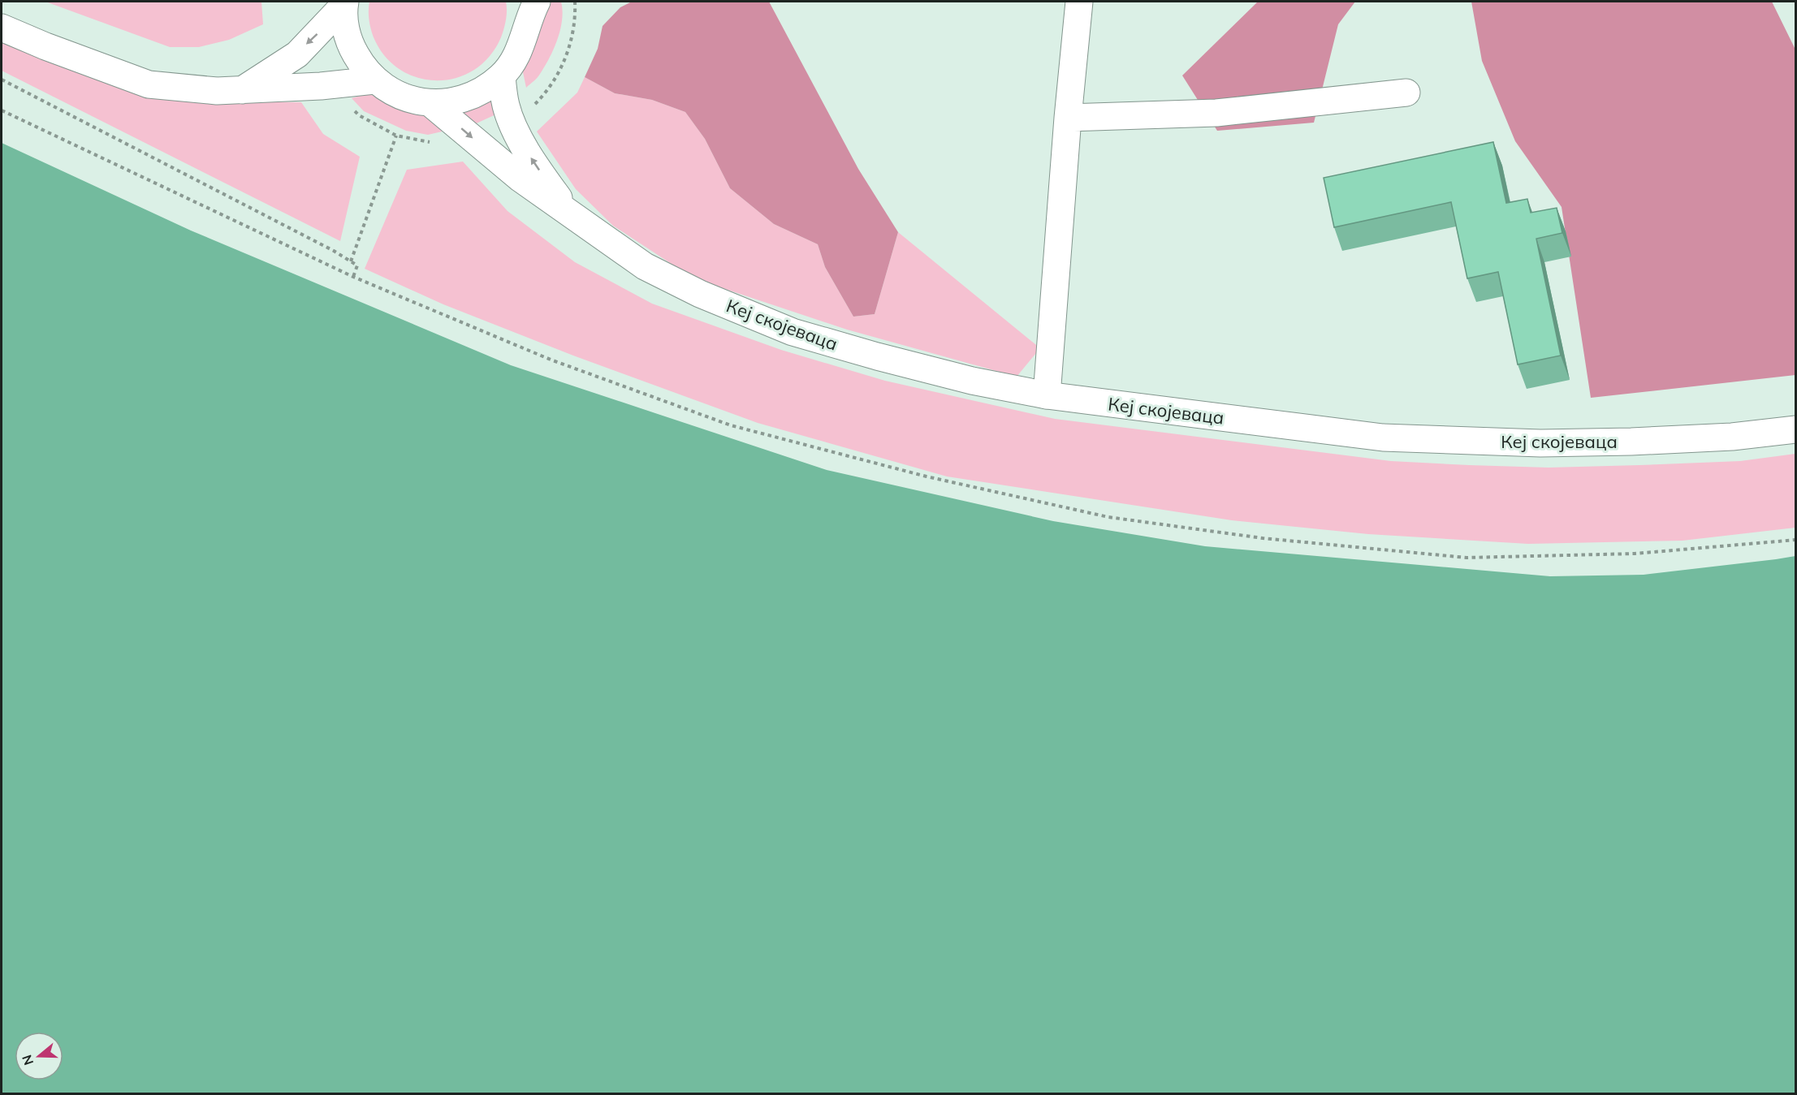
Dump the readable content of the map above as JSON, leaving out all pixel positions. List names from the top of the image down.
{
  "streets": {
    "main road": ["Кеј скојеваца"]
  },
  "north": "left"
}
